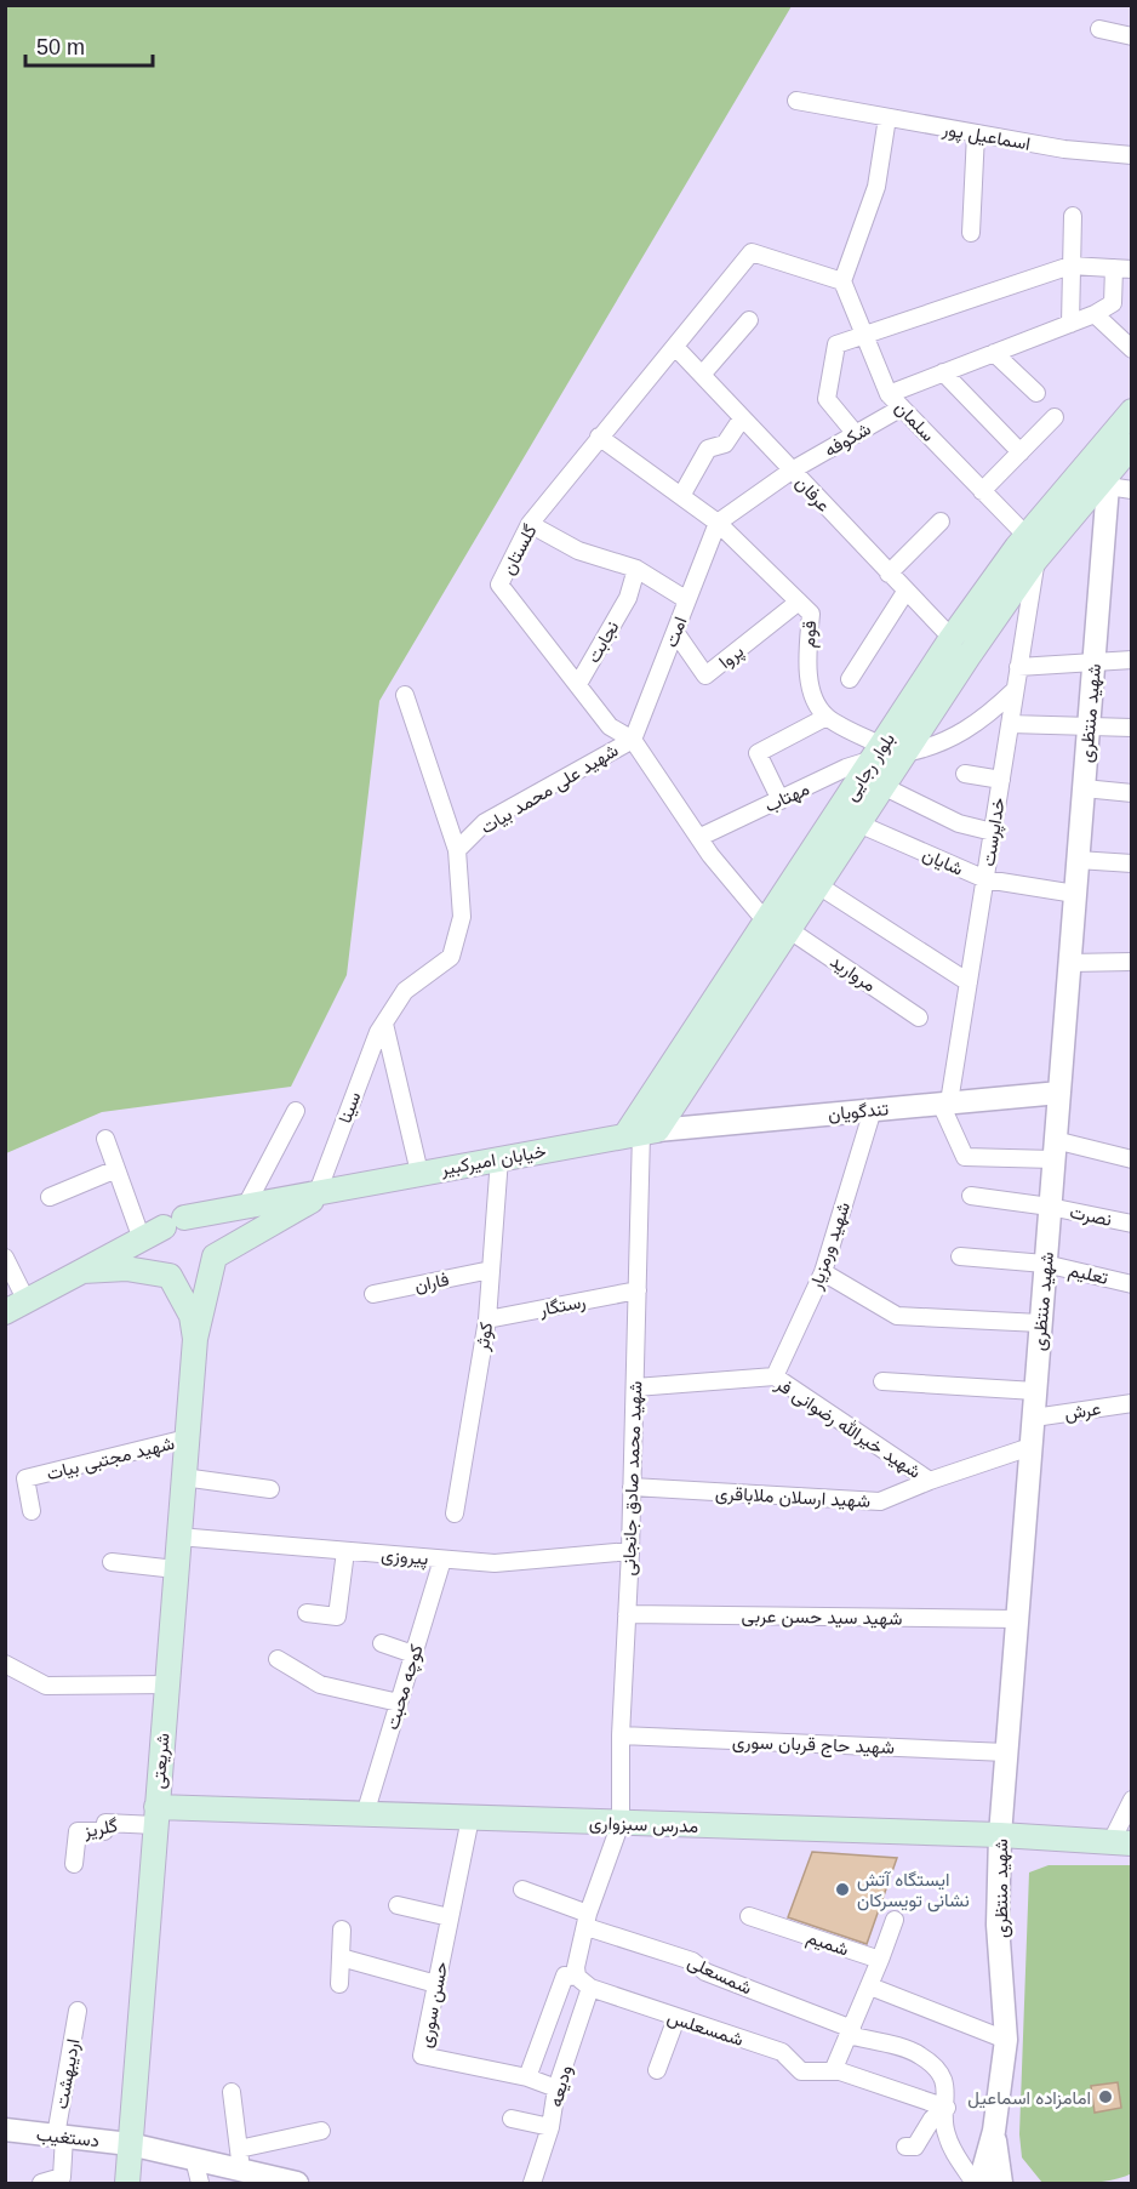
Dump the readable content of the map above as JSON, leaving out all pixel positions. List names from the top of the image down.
{
  "streets": {
    "main road": [
      "بلوار رجایی",
      "خیابان امیرکبیر",
      "شریعتی",
      "مدرس سبزواری"
    ],
    "street": [
      "اسماعیل پور",
      "سلمان",
      "شکوفه",
      "عرفان",
      "گلستان",
      "امت",
      "قوم",
      "نجابت",
      "پروا",
      "شهید منتظری",
      "شهید علی محمد بیات",
      "مهتاب",
      "خداپرست",
      "شایان",
      "مروارید",
      "سینا",
      "تندگویان",
      "نصرت",
      "شهید ورمزیار",
      "تعلیم",
      "فاران",
      "رستگار",
      "کوثر",
      "عرش",
      "شهید خیرالله رضوانی فر",
      "شهید مجتبی بیات",
      "شهید محمد صادق جانجانی",
      "شهید ارسلان ملاباقری",
      "پیروزی",
      "شهید سید حسن عربی",
      "کوچه محبت",
      "شهید حاج قربان سوری",
      "گلریز",
      "شمیم",
      "شمسعلی",
      "حسن سوری",
      "شمسعلس",
      "اردیبهشت",
      "ودیعه",
      "دستغیب"
    ]
  },
  "crossings": [
    ["سلمان", "شکوفه"],
    ["سلمان", "گلستان"],
    ["سلمان", "بلوار رجایی"],
    ["شکوفه", "عرفان"],
    ["عرفان", "گلستان"],
    ["عرفان", "بلوار رجایی"],
    ["گلستان", "امت"],
    ["گلستان", "نجابت"],
    ["گلستان", "بلوار رجایی"],
    ["گلستان", "شهید علی محمد بیات"],
    ["گلستان", "مهتاب"],
    ["گلستان", "مروارید"],
    ["امت", "قوم"],
    ["امت", "پروا"],
    ["امت", "شهید علی محمد بیات"],
    ["قوم", "پروا"],
    ["شهید منتظری", "بلوار رجایی"],
    ["شهید منتظری", "شایان"],
    ["شهید منتظری", "تندگویان"],
    ["شهید منتظری", "نصرت"],
    ["شهید منتظری", "تعلیم"],
    ["شهید منتظری", "عرش"],
    ["شهید منتظری", "شهید ارسلان ملاباقری"],
    ["شهید منتظری", "شهید سید حسن عربی"],
    ["شهید منتظری", "شهید حاج قربان سوری"],
    ["شهید منتظری", "مدرس سبزواری"],
    ["بلوار رجایی", "مهتاب"],
    ["بلوار رجایی", "خداپرست"],
    ["بلوار رجایی", "شایان"],
    ["بلوار رجایی", "مروارید"],
    ["بلوار رجایی", "تندگویان"],
    ["بلوار رجایی", "خیابان امیرکبیر"],
    ["بلوار رجایی", "شهید محمد صادق جانجانی"],
    ["مهتاب", "خداپرست"],
    ["خداپرست", "شایان"],
    ["خداپرست", "تندگویان"],
    ["سینا", "خیابان امیرکبیر"],
    ["تندگویان", "خیابان امیرکبیر"],
    ["تندگویان", "شهید ورمزیار"],
    ["تندگویان", "شهید محمد صادق جانجانی"],
    ["خیابان امیرکبیر", "کوثر"],
    ["خیابان امیرکبیر", "شهید محمد صادق جانجانی"],
    ["شهید ورمزیار", "شهید خیرالله رضوانی فر"],
    ["فاران", "کوثر"],
    ["رستگار", "کوثر"],
    ["رستگار", "شهید محمد صادق جانجانی"],
    ["شهید خیرالله رضوانی فر", "شهید محمد صادق جانجانی"],
    ["شهید خیرالله رضوانی فر", "شهید ارسلان ملاباقری"],
    ["شهید مجتبی بیات", "شریعتی"],
    ["شهید محمد صادق جانجانی", "شهید ارسلان ملاباقری"],
    ["شهید محمد صادق جانجانی", "پیروزی"],
    ["شهید محمد صادق جانجانی", "شهید سید حسن عربی"],
    ["شهید محمد صادق جانجانی", "شهید حاج قربان سوری"],
    ["شهید محمد صادق جانجانی", "مدرس سبزواری"],
    ["شهید محمد صادق جانجانی", "ودیعه"],
    ["پیروزی", "کوچه محبت"],
    ["پیروزی", "شریعتی"],
    ["کوچه محبت", "مدرس سبزواری"],
    ["شریعتی", "مدرس سبزواری"],
    ["شریعتی", "گلریز"],
    ["شریعتی", "دستغیب"],
    ["مدرس سبزواری", "گلریز"],
    ["مدرس سبزواری", "حسن سوری"],
    ["مدرس سبزواری", "ودیعه"],
    ["شمسعلی", "شمسعلس"],
    ["شمسعلی", "ودیعه"],
    ["حسن سوری", "ودیعه"],
    ["شمسعلس", "ودیعه"],
    ["اردیبهشت", "دستغیب"]
  ],
  "places": ["ایستگاه آتش نشانی تویسرکان", "امامزاده اسماعیل"],
  "scale_bar": "50 m"
}
